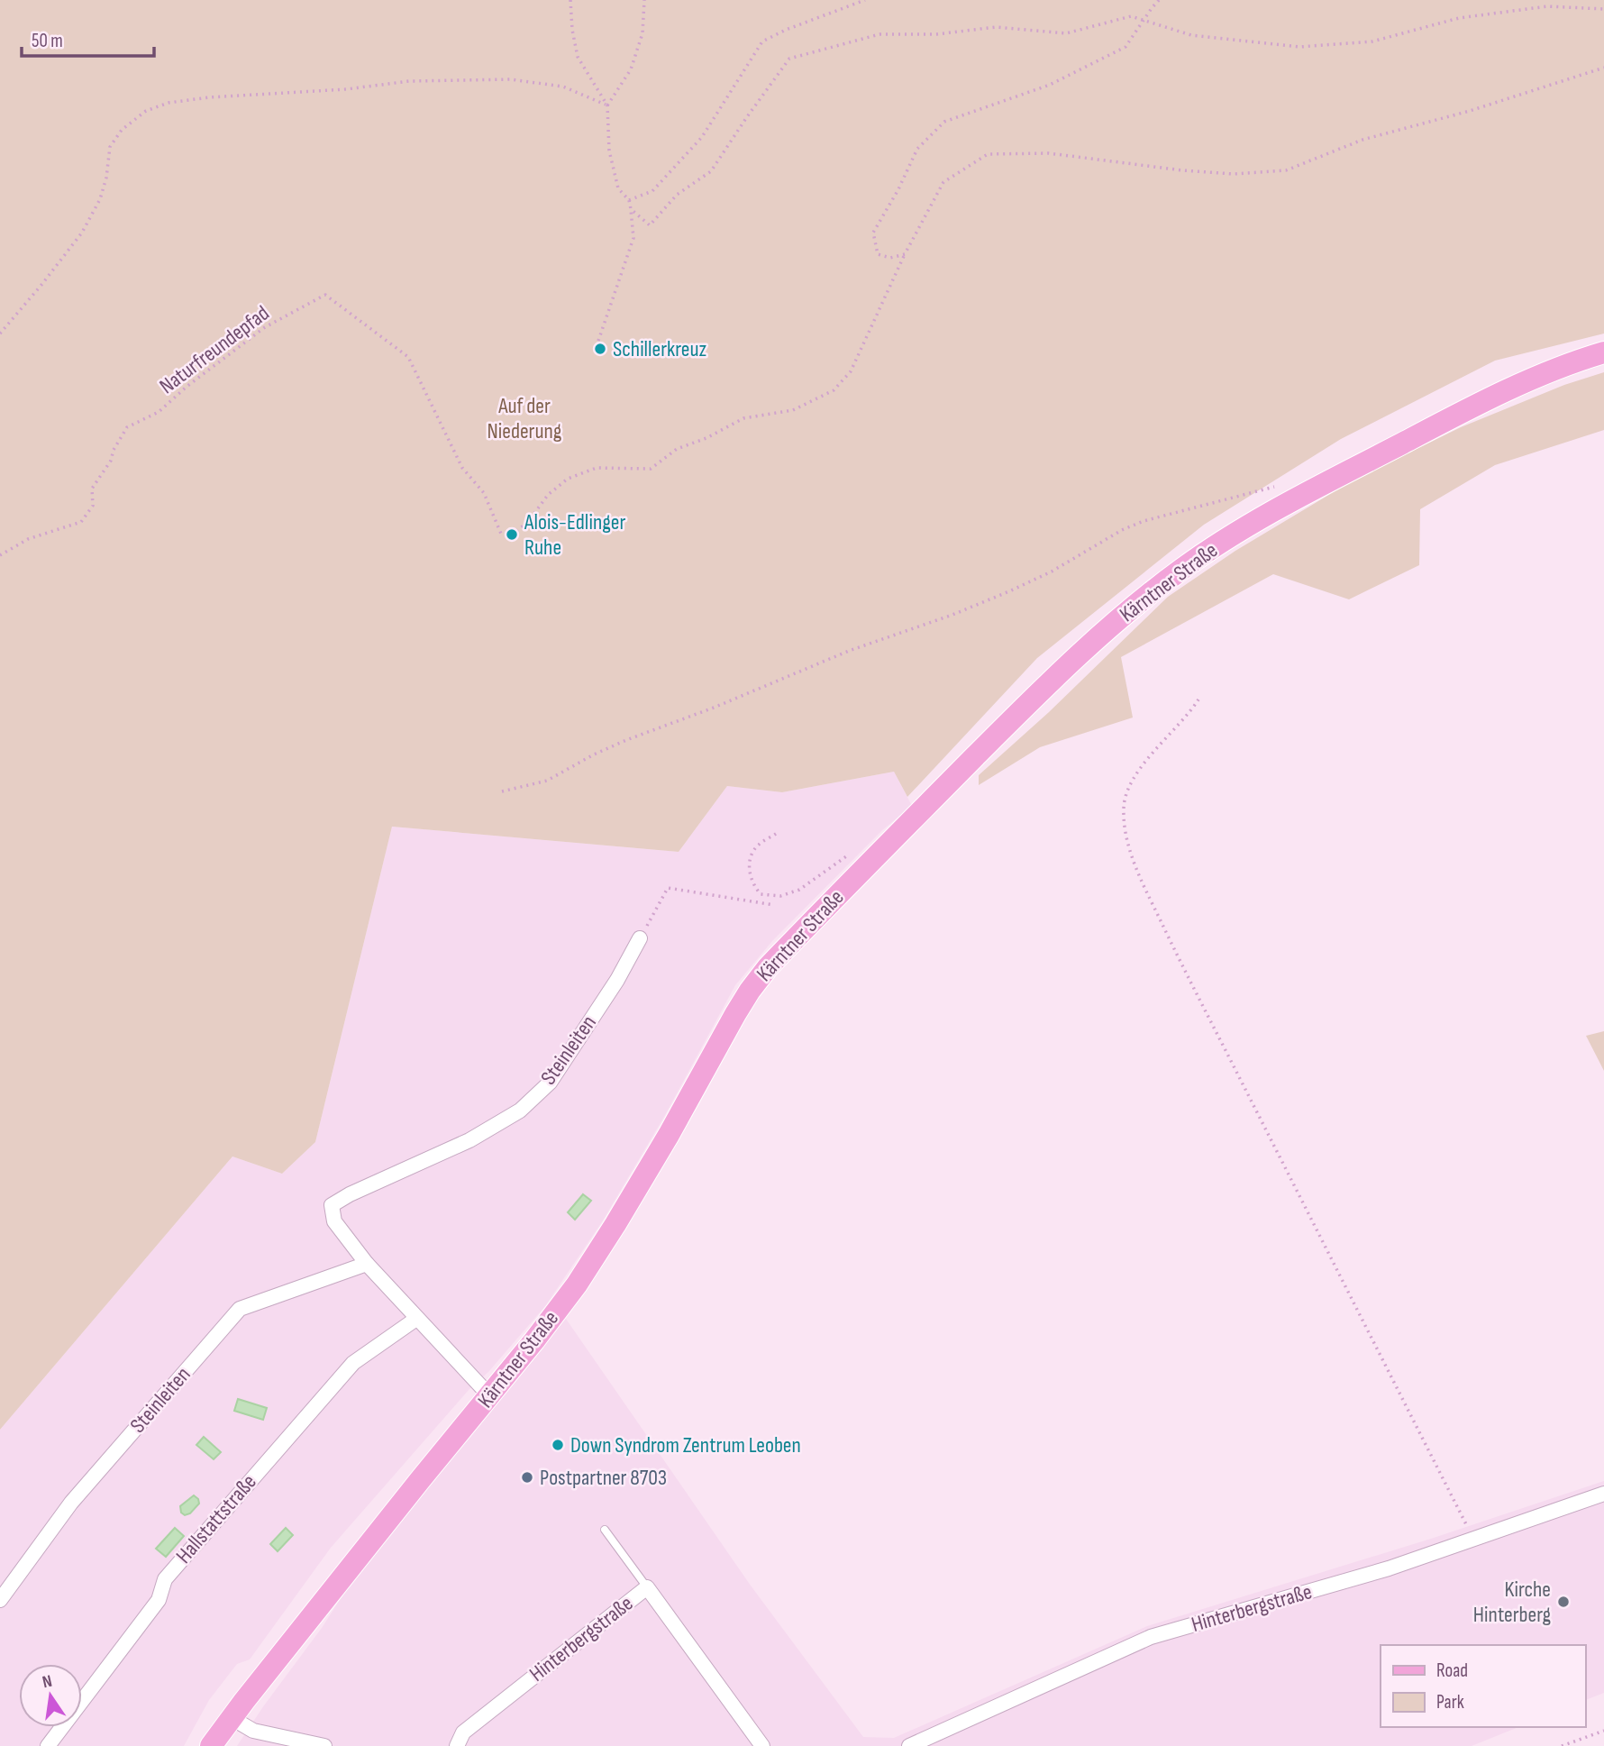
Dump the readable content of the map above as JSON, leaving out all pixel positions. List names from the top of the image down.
{
  "streets": {
    "main road": ["Kärntner Straße"],
    "street": ["Steinleiten", "Hallstattstraße", "Hinterbergstraße"],
    "path": ["Naturfreundepfad"]
  },
  "crossings": [
    ["Kärntner Straße", "Steinleiten"],
    ["Steinleiten", "Hallstattstraße"]
  ],
  "parks": ["Auf der Niederung"],
  "places": [
    "Schillerkreuz",
    "Alois-Edlinger Ruhe",
    "Down Syndrom Zentrum Leoben",
    "Postpartner 8703",
    "Kirche Hinterberg"
  ],
  "legend": ["Road", "Park"],
  "scale_bar": "50 m",
  "north": "top"
}
